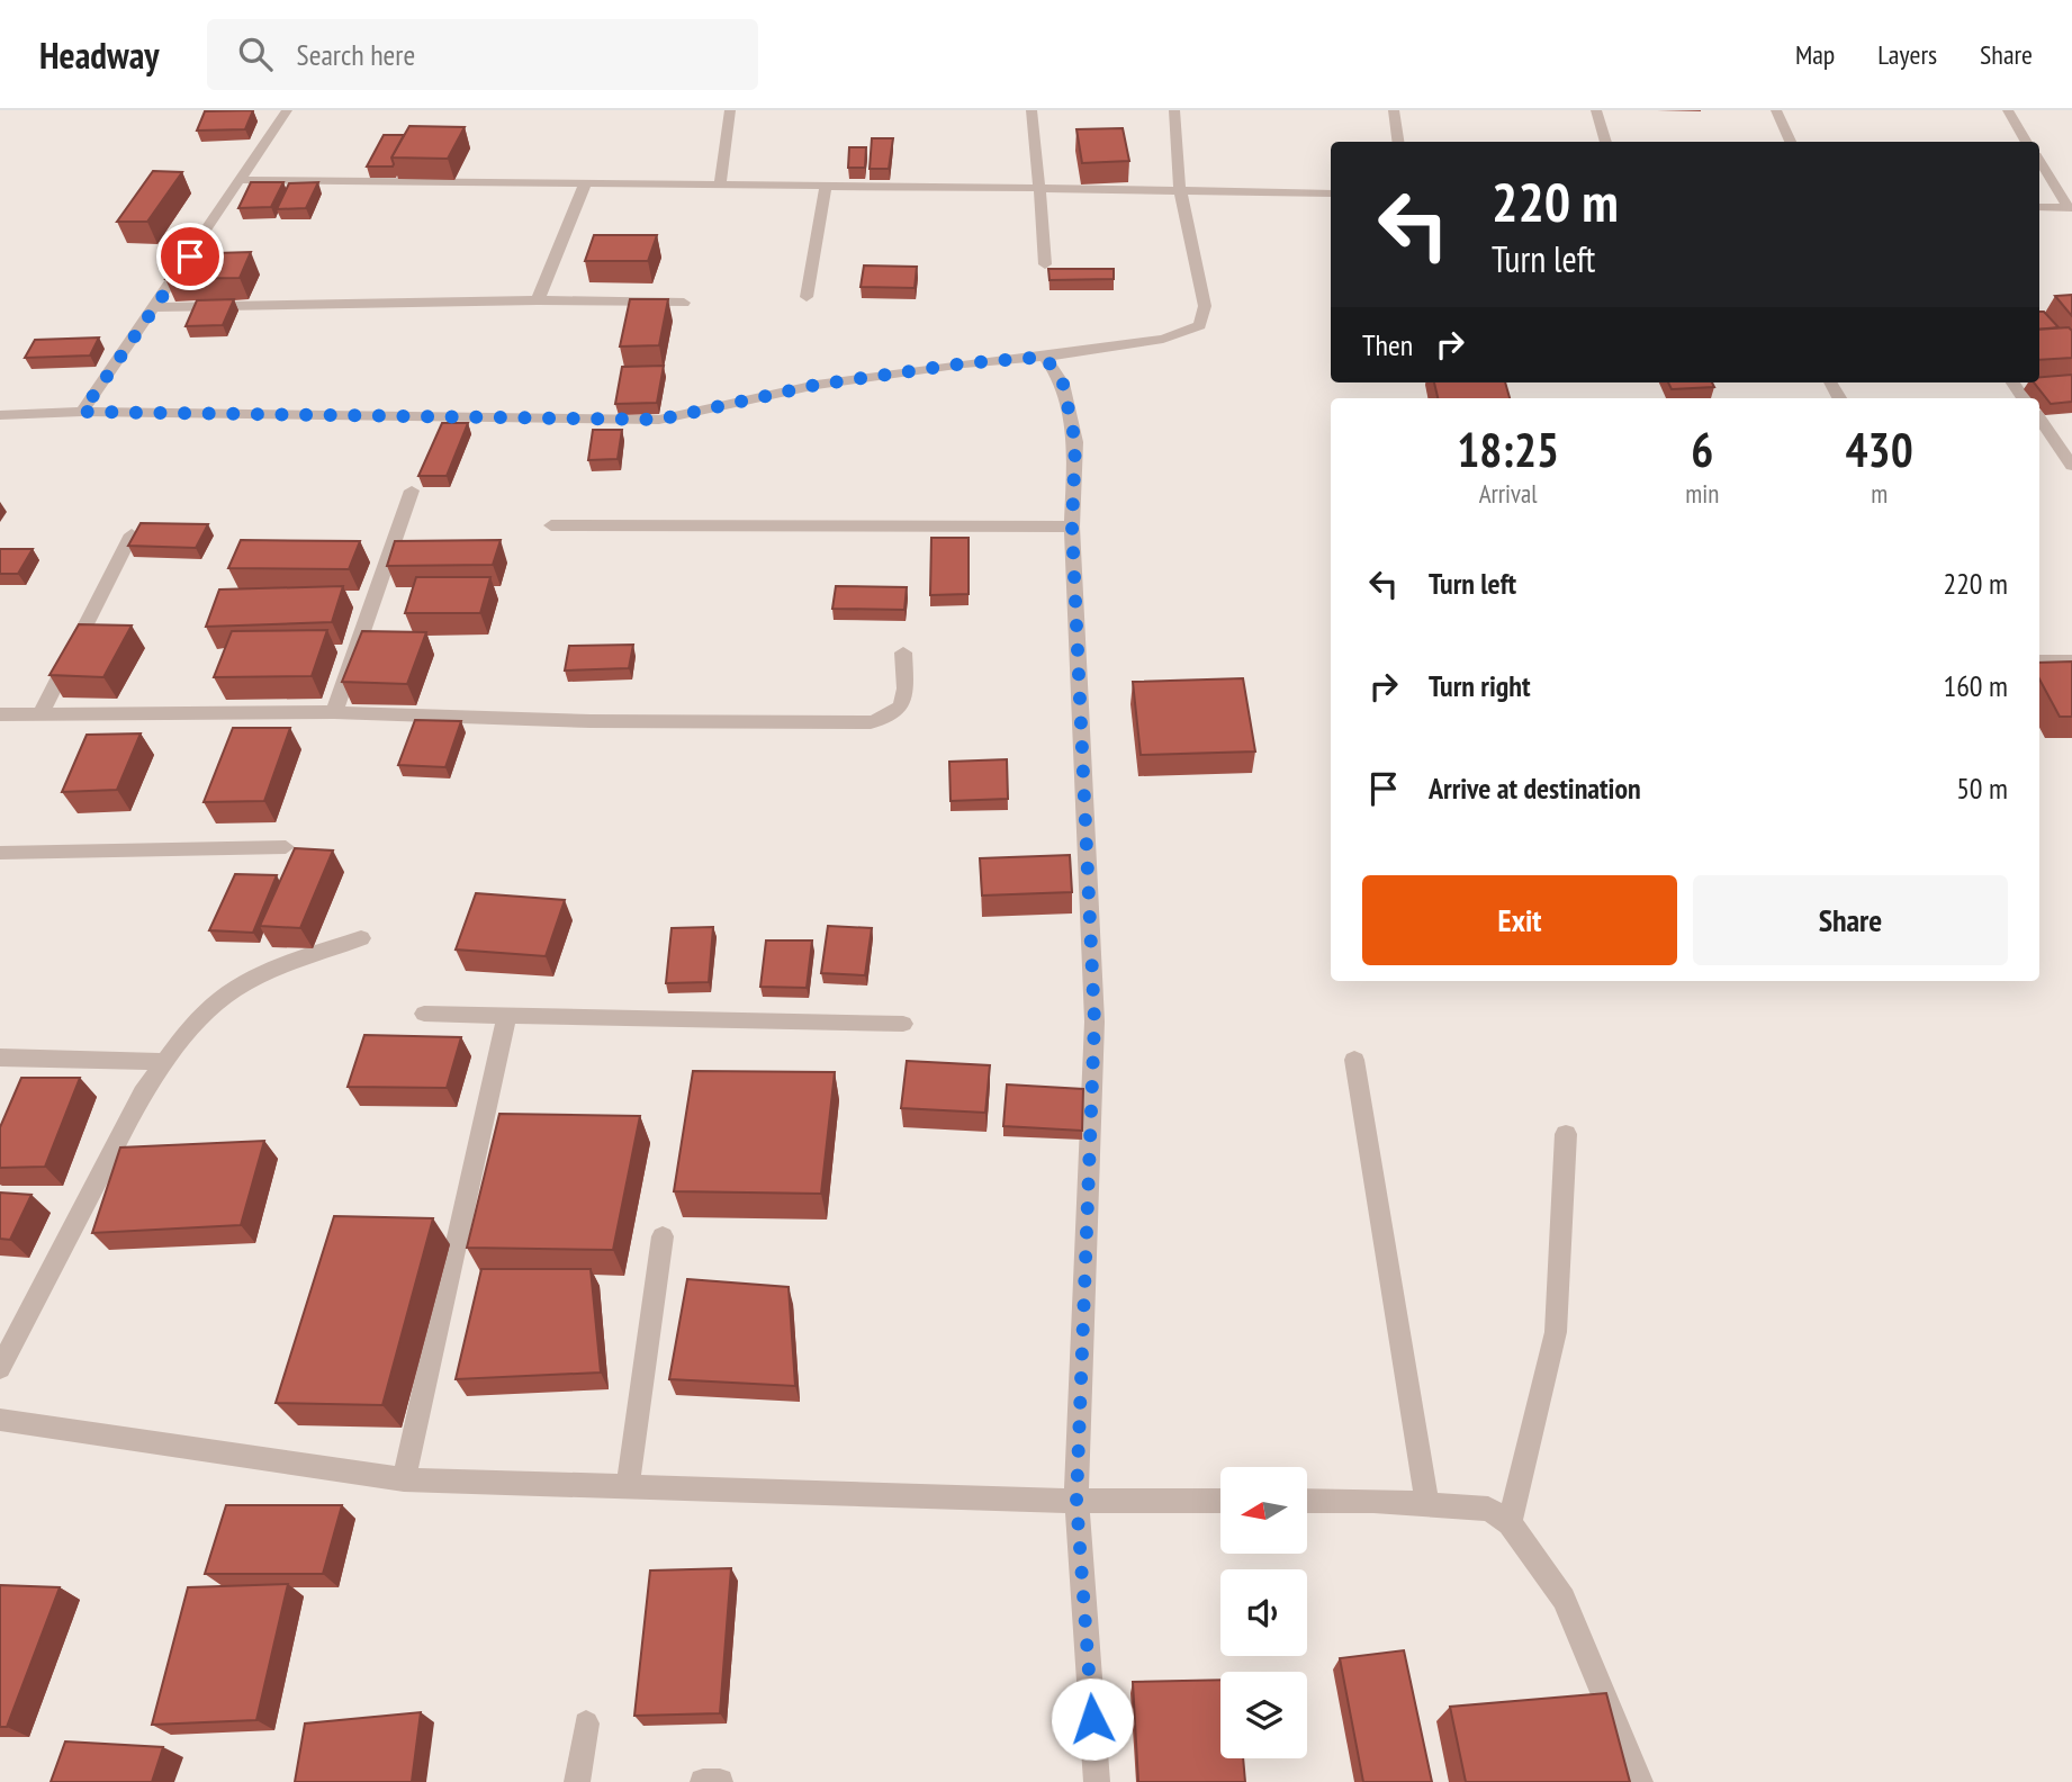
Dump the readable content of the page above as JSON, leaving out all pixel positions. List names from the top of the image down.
{
  "north": "left",
  "page": {
    "header": "Headway",
    "search": "Search here",
    "nav": ["Map", "Layers", "Share"],
    "turn": ["220 m", "Turn left"],
    "then": "Then",
    "eta": [
      "18:25",
      "Arrival",
      "6",
      "min",
      "430",
      "m"
    ],
    "list": [
      {
        "name": "Turn left",
        "value": "220 m"
      },
      {
        "name": "Turn right",
        "value": "160 m"
      },
      {
        "name": "Arrive at destination",
        "value": "50 m"
      }
    ],
    "buttons": ["Exit", "Share"]
  }
}
